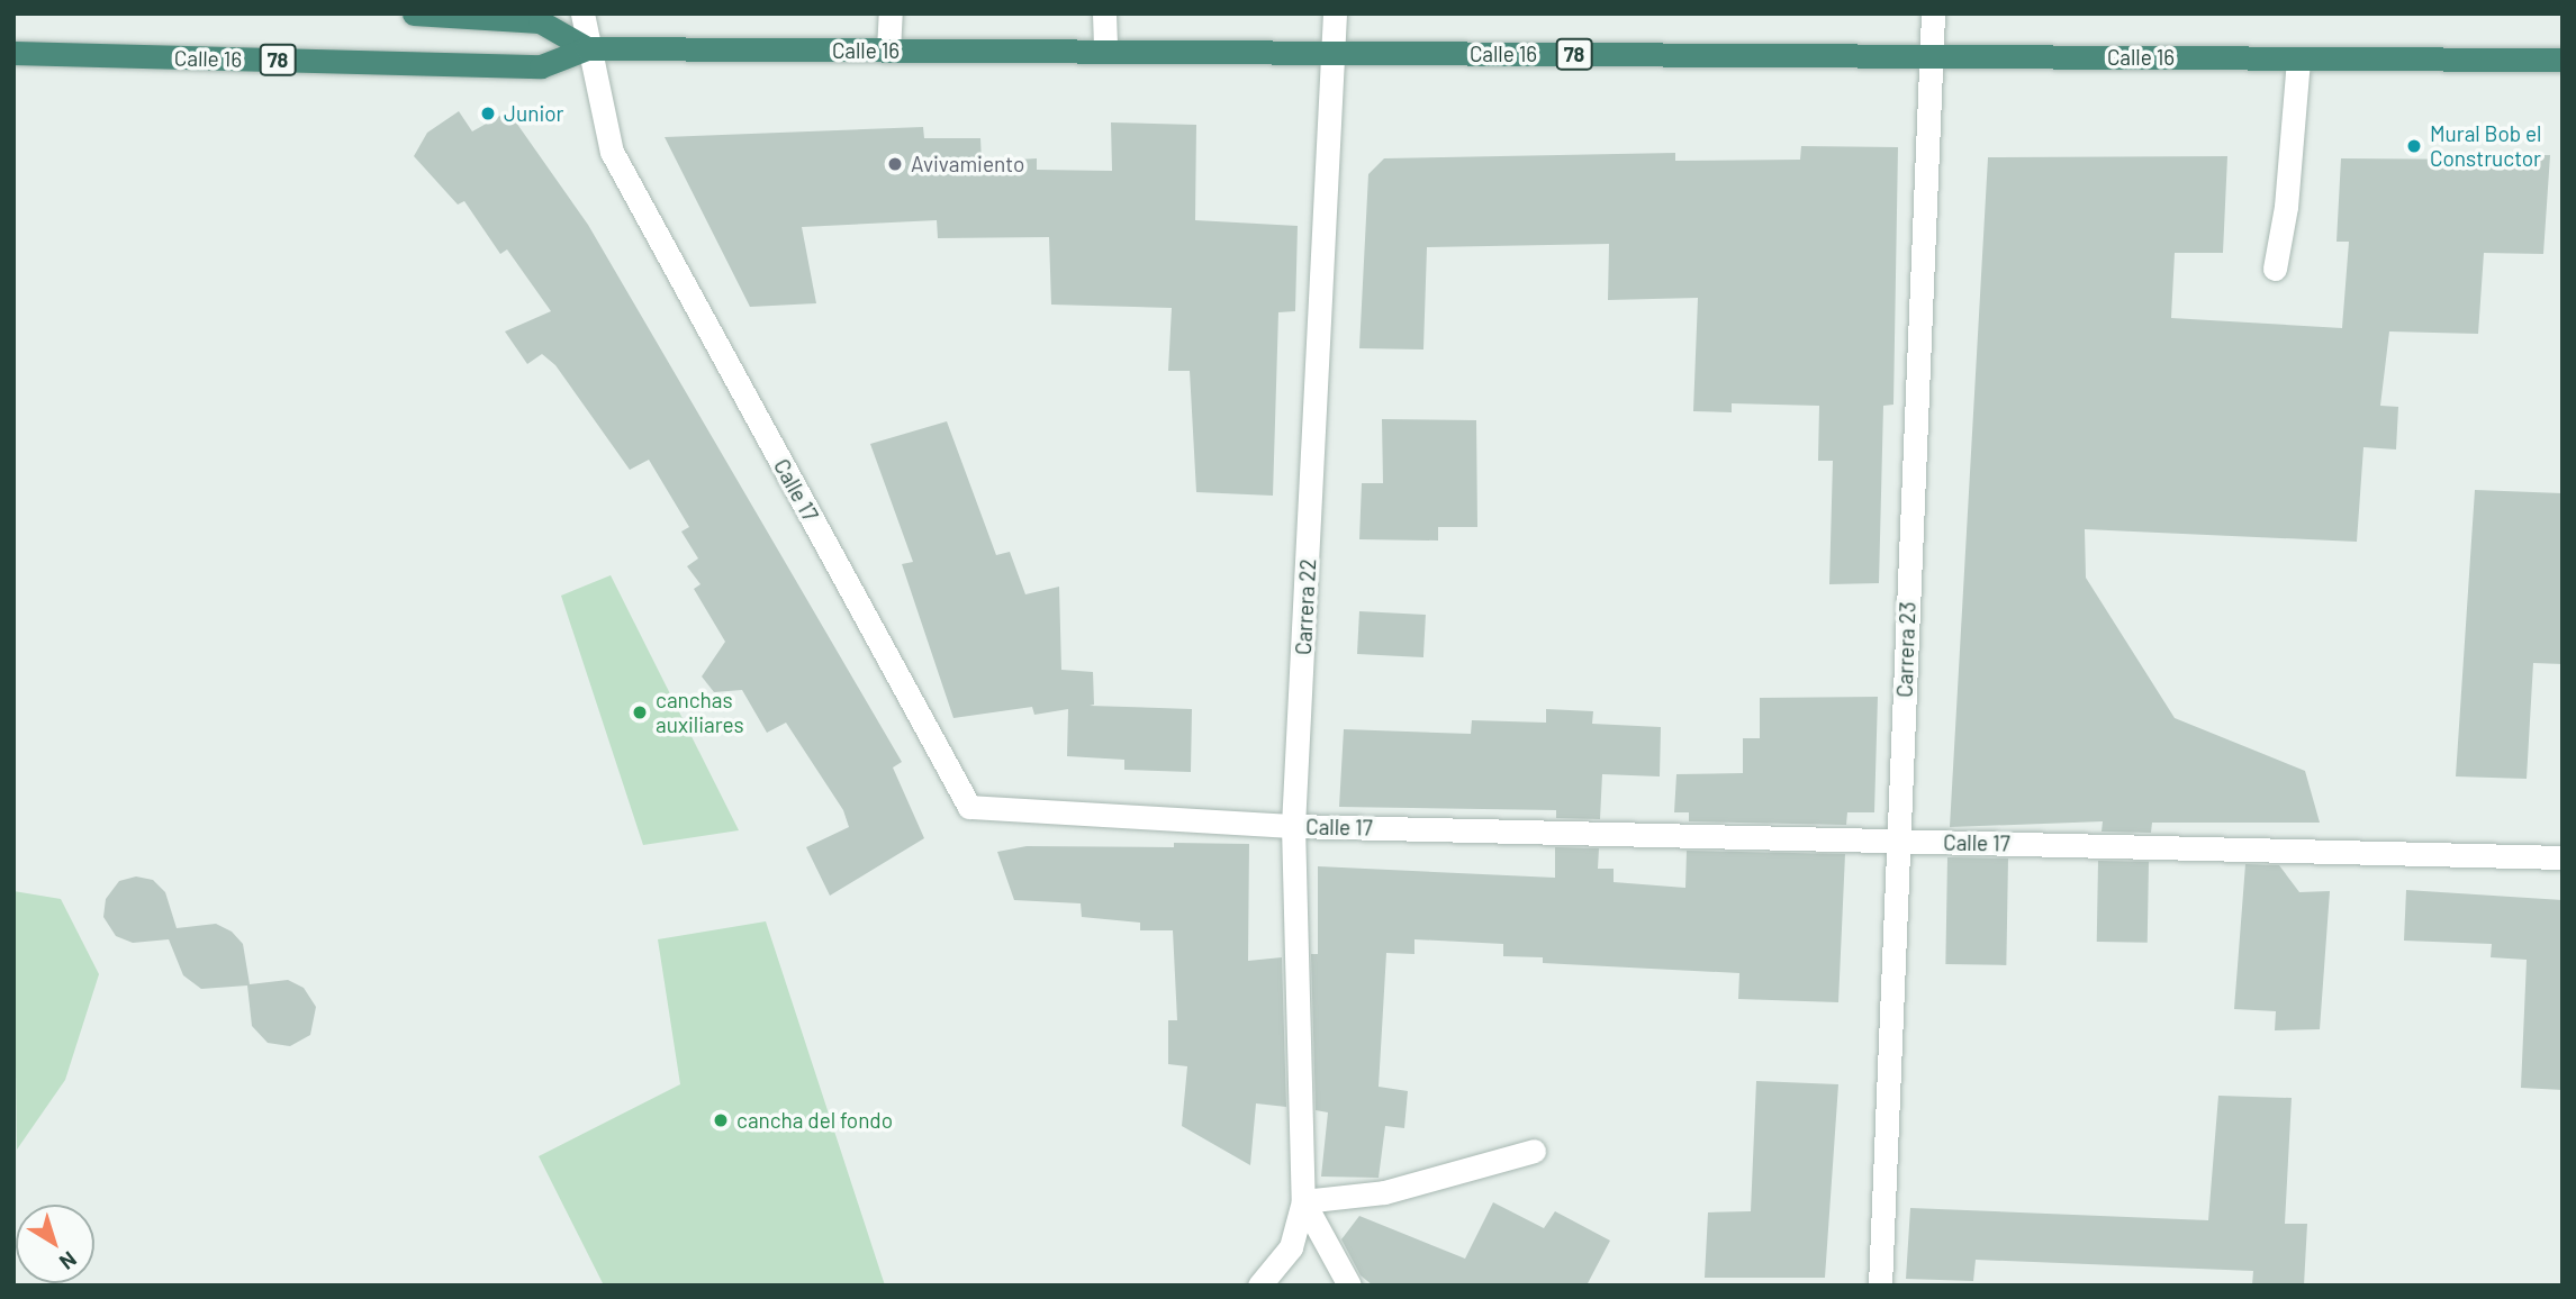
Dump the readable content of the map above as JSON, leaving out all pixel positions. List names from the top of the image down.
{
  "streets": {
    "highway": ["Calle 16", "78"],
    "street": ["Calle 17", "Carrera 22", "Carrera 23"]
  },
  "crossings": [
    ["Calle 16", "Calle 17"],
    ["Calle 16", "Carrera 22"],
    ["Calle 16", "Carrera 23"],
    ["Calle 17", "Carrera 22"],
    ["Calle 17", "Carrera 23"]
  ],
  "places": [
    "Junior",
    "Mural Bob el Constructor",
    "Avivamiento",
    "canchas auxiliares",
    "cancha del fondo"
  ],
  "north": "bottom right"
}
